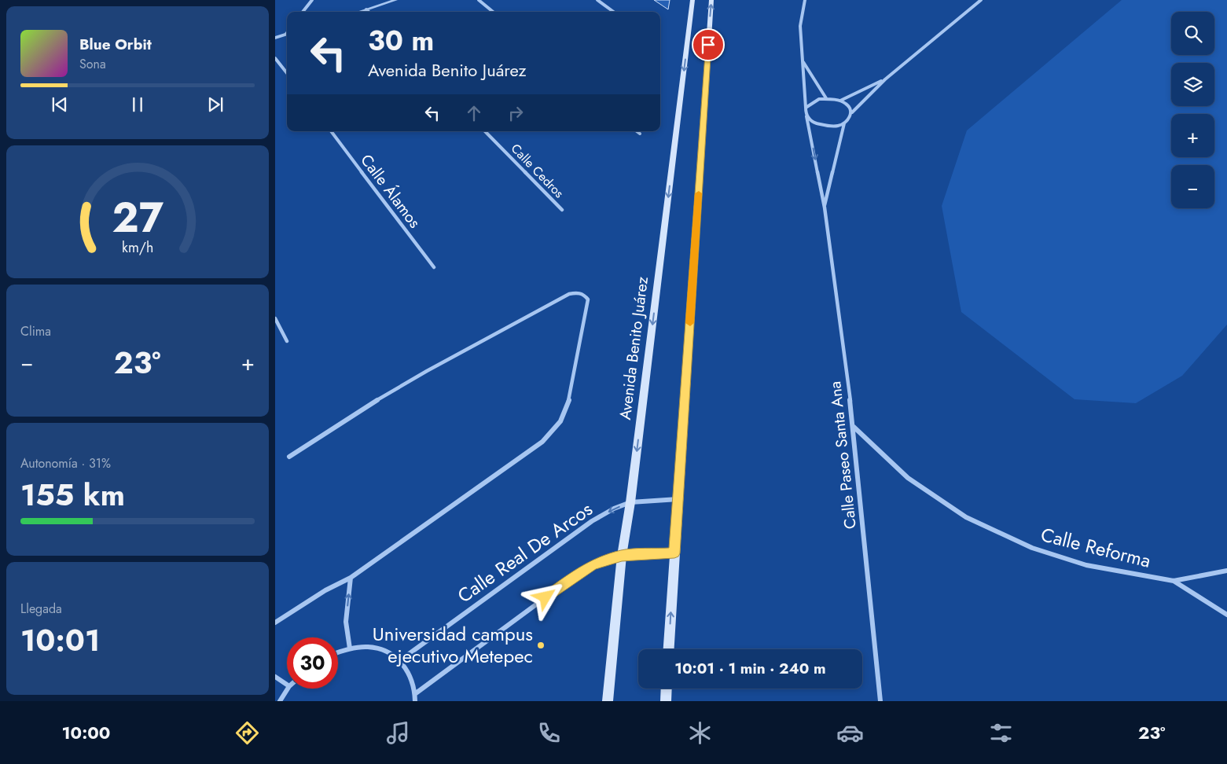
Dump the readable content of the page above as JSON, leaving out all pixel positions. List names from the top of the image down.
{
  "streets": {
    "main road": ["Avenida Benito Juárez"],
    "street": [
      "Calle Cedros",
      "Calle Álamos",
      "Calle Paseo Santa Ana",
      "Calle Reforma",
      "Calle Real De Arcos"
    ]
  },
  "crossings": [
    ["Avenida Benito Juárez", "Calle Real De Arcos"],
    ["Calle Paseo Santa Ana", "Calle Reforma"]
  ],
  "places": ["Universidad campus ejecutivo Metepec"],
  "page": {
    "map_buttons": ["+", "−"],
    "turn": ["30 m", "Avenida Benito Juárez"],
    "song": ["Blue Orbit", "Sona"],
    "tile": [
      "Clima",
      ["Autonomía · 31%", "155 km"],
      ["Llegada", "10:01"]
    ],
    "heat": ["−", "23°", "+"],
    "limit": "30",
    "trip": "10:01 · 1 min · 240 m",
    "tabs": ["10:00", "23°"],
    "gauge": ["27", "km/h"]
  }
}
